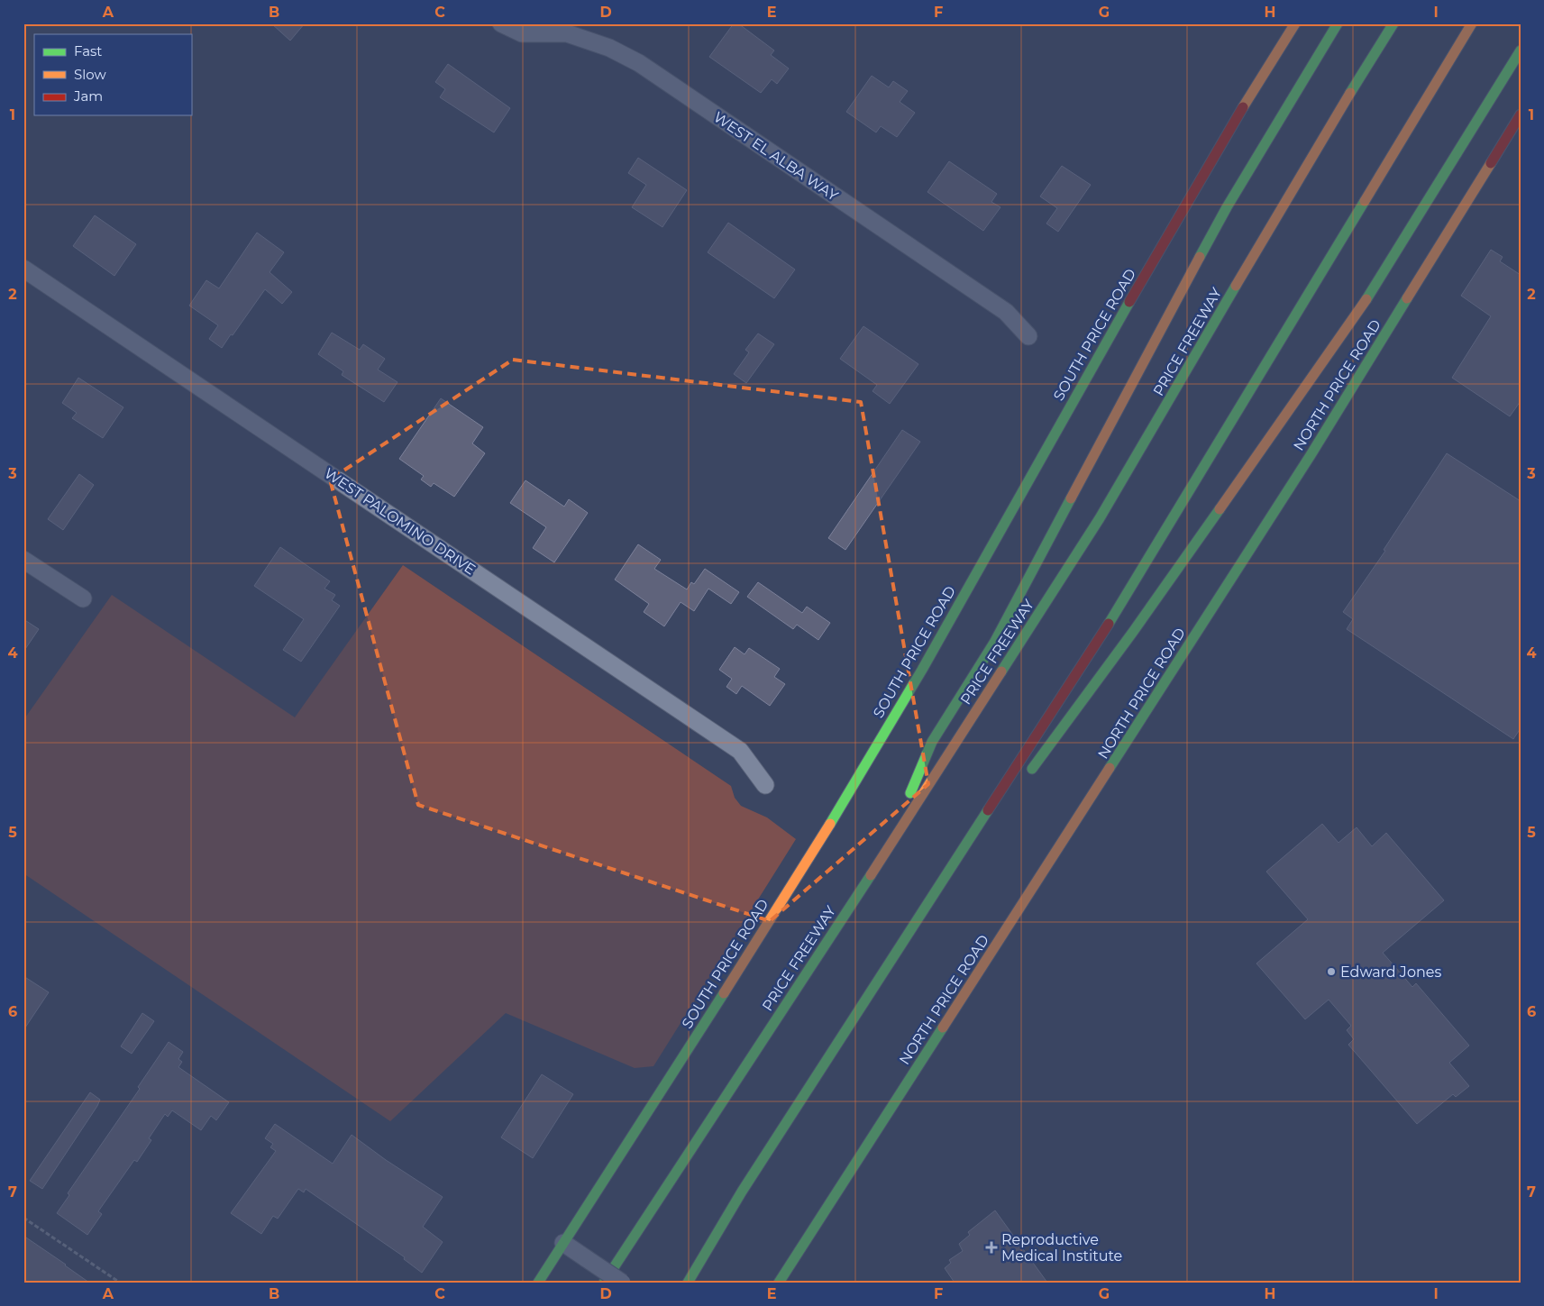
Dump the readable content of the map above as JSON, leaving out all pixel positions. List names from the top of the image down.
{
  "streets": {
    "main road": ["SOUTH PRICE ROAD", "PRICE FREEWAY", "NORTH PRICE ROAD"],
    "street": ["WEST EL ALBA WAY", "WEST PALOMINO DRIVE"]
  },
  "places": {
    "other": ["Edward Jones"],
    "health": ["Reproductive Medical Institute"]
  },
  "legend": ["Fast", "Slow", "Jam"],
  "grid": {
    "columns": [
      "A",
      "B",
      "C",
      "D",
      "E",
      "F",
      "G",
      "H",
      "I"
    ],
    "rows": [
      "1",
      "2",
      "3",
      "4",
      "5",
      "6",
      "7"
    ]
  }
}
